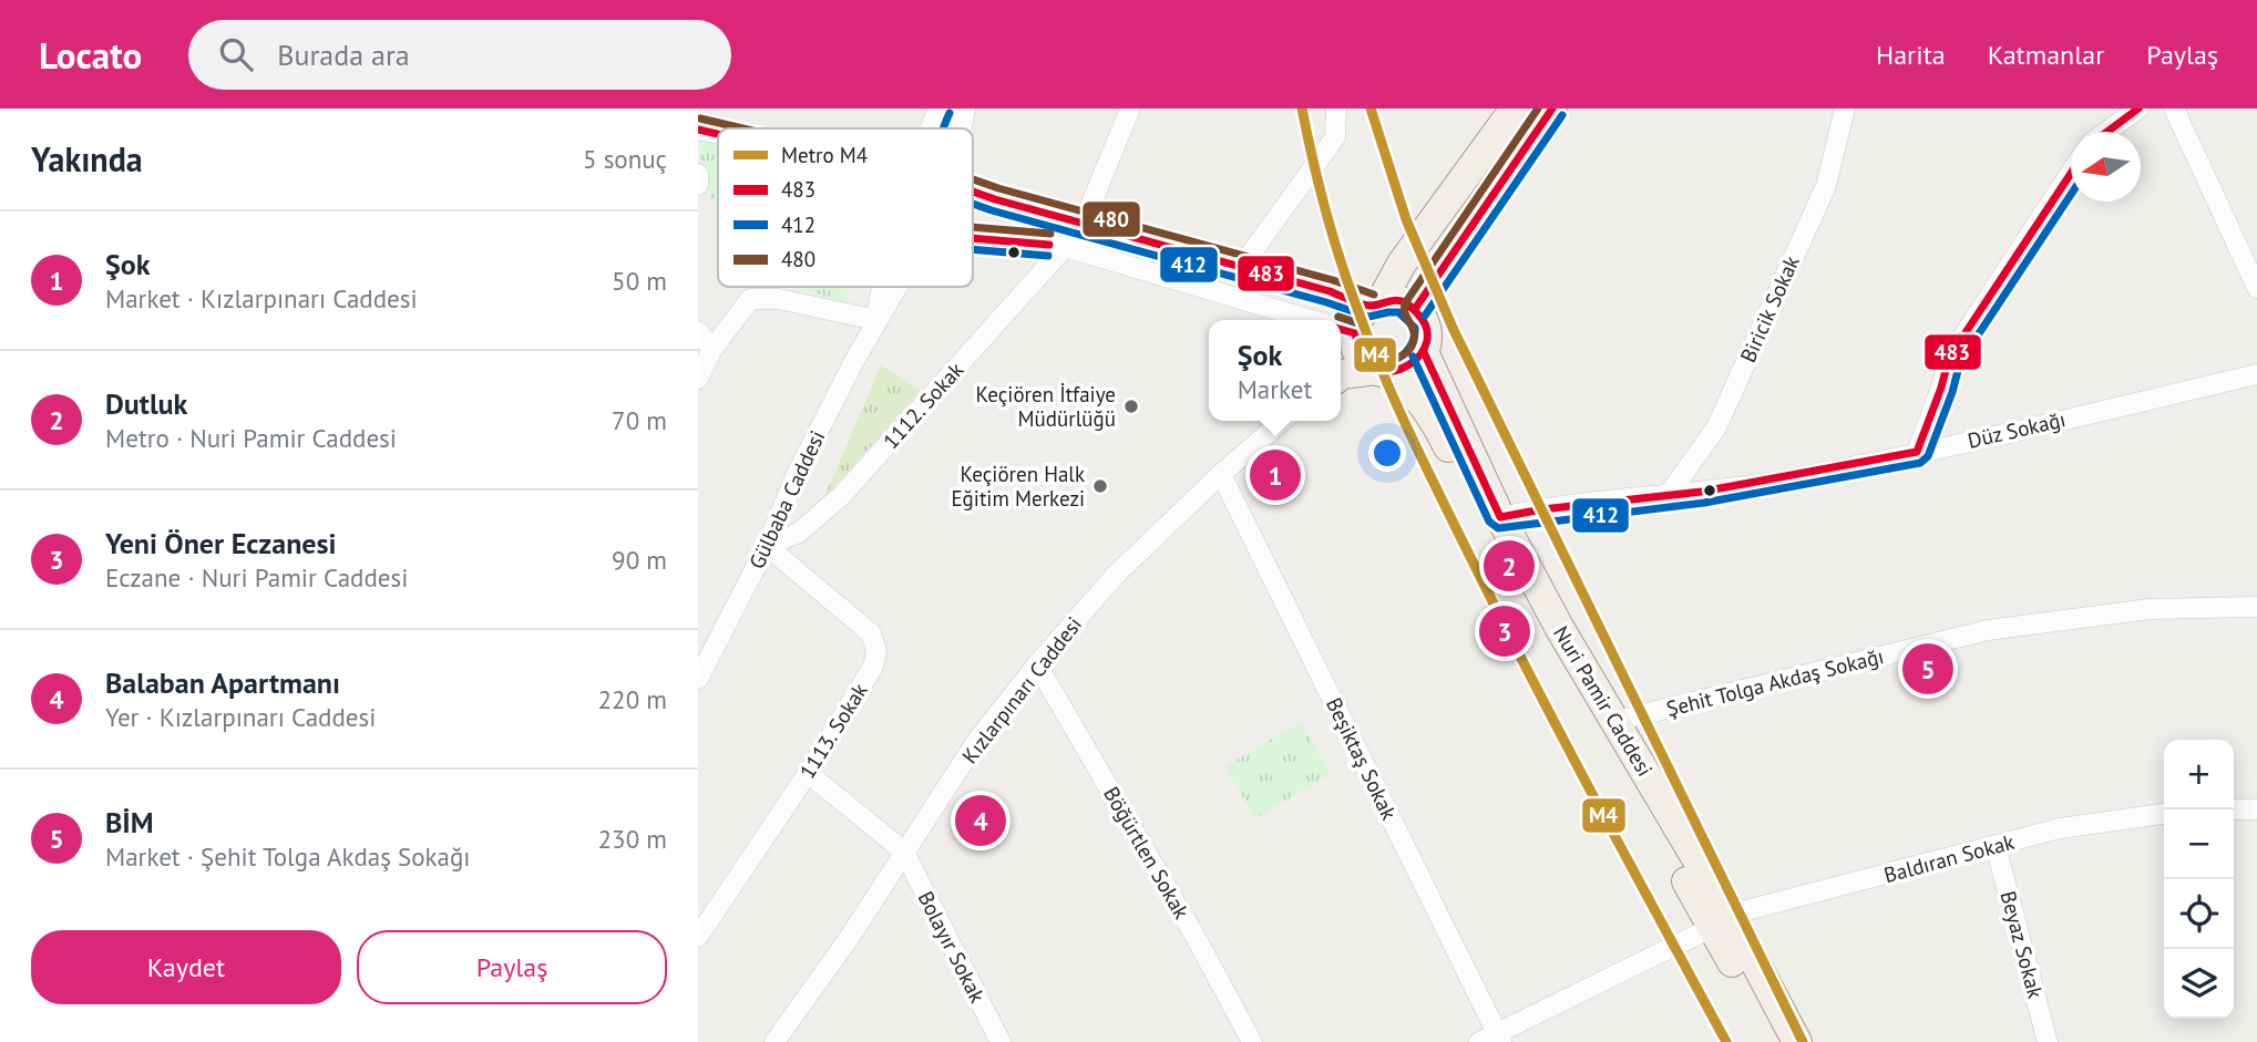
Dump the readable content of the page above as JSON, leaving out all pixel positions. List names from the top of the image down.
{
  "streets": {
    "main road": ["Nuri Pamir Caddesi"],
    "street": [
      "Biricik Sokak",
      "1112. Sokak",
      "Düz Sokağı",
      "Gülbaba Caddesi",
      "Şehit Tolga Akdaş Sokağı",
      "Kızlarpınarı Caddesi",
      "1113. Sokak",
      "Beşiktaş Sokak",
      "Böğürtlen Sokak",
      "Baldıran Sokak",
      "Beyaz Sokak",
      "Bolayır Sokak"
    ]
  },
  "crossings": [
    ["Biricik Sokak", "Düz Sokağı"],
    ["1112. Sokak", "Gülbaba Caddesi"],
    ["1112. Sokak", "1113. Sokak"],
    ["Düz Sokağı", "Nuri Pamir Caddesi"],
    ["Gülbaba Caddesi", "1113. Sokak"],
    ["Şehit Tolga Akdaş Sokağı", "Nuri Pamir Caddesi"],
    ["Kızlarpınarı Caddesi", "Beşiktaş Sokak"],
    ["Kızlarpınarı Caddesi", "Böğürtlen Sokak"],
    ["Kızlarpınarı Caddesi", "Bolayır Sokak"],
    ["Nuri Pamir Caddesi", "Baldıran Sokak"],
    ["Beşiktaş Sokak", "Baldıran Sokak"],
    ["Baldıran Sokak", "Beyaz Sokak"]
  ],
  "places": ["Keçiören İtfaiye Müdürlüğü", "Keçiören Halk Eğitim Merkezi"],
  "lines": [
    "metro line M4",
    "transit line 483",
    "transit line 480",
    "transit line 412"
  ],
  "legend": [
    "Metro M4",
    "483",
    "412",
    "480"
  ],
  "north": "left",
  "page": {
    "header": "Locato",
    "search": "Burada ara",
    "nav": ["Harita", "Katmanlar", "Paylaş"],
    "heading": ["Yakında", "5 sonuç"],
    "list": [
      {
        "mark": "1",
        "name": "Şok",
        "note": "Market · Kızlarpınarı Caddesi",
        "value": "50 m"
      },
      {
        "mark": "2",
        "name": "Dutluk",
        "note": "Metro · Nuri Pamir Caddesi",
        "value": "70 m"
      },
      {
        "mark": "3",
        "name": "Yeni Öner Eczanesi",
        "note": "Eczane · Nuri Pamir Caddesi",
        "value": "90 m"
      },
      {
        "mark": "4",
        "name": "Balaban Apartmanı",
        "note": "Yer · Kızlarpınarı Caddesi",
        "value": "220 m"
      },
      {
        "mark": "5",
        "name": "BİM",
        "note": "Market · Şehit Tolga Akdaş Sokağı",
        "value": "230 m"
      }
    ],
    "popup": ["Şok", "Market"],
    "pins": [
      "1",
      "2",
      "3",
      "5",
      "4"
    ],
    "map_buttons": ["+", "−"],
    "buttons": ["Kaydet", "Paylaş"]
  }
}
